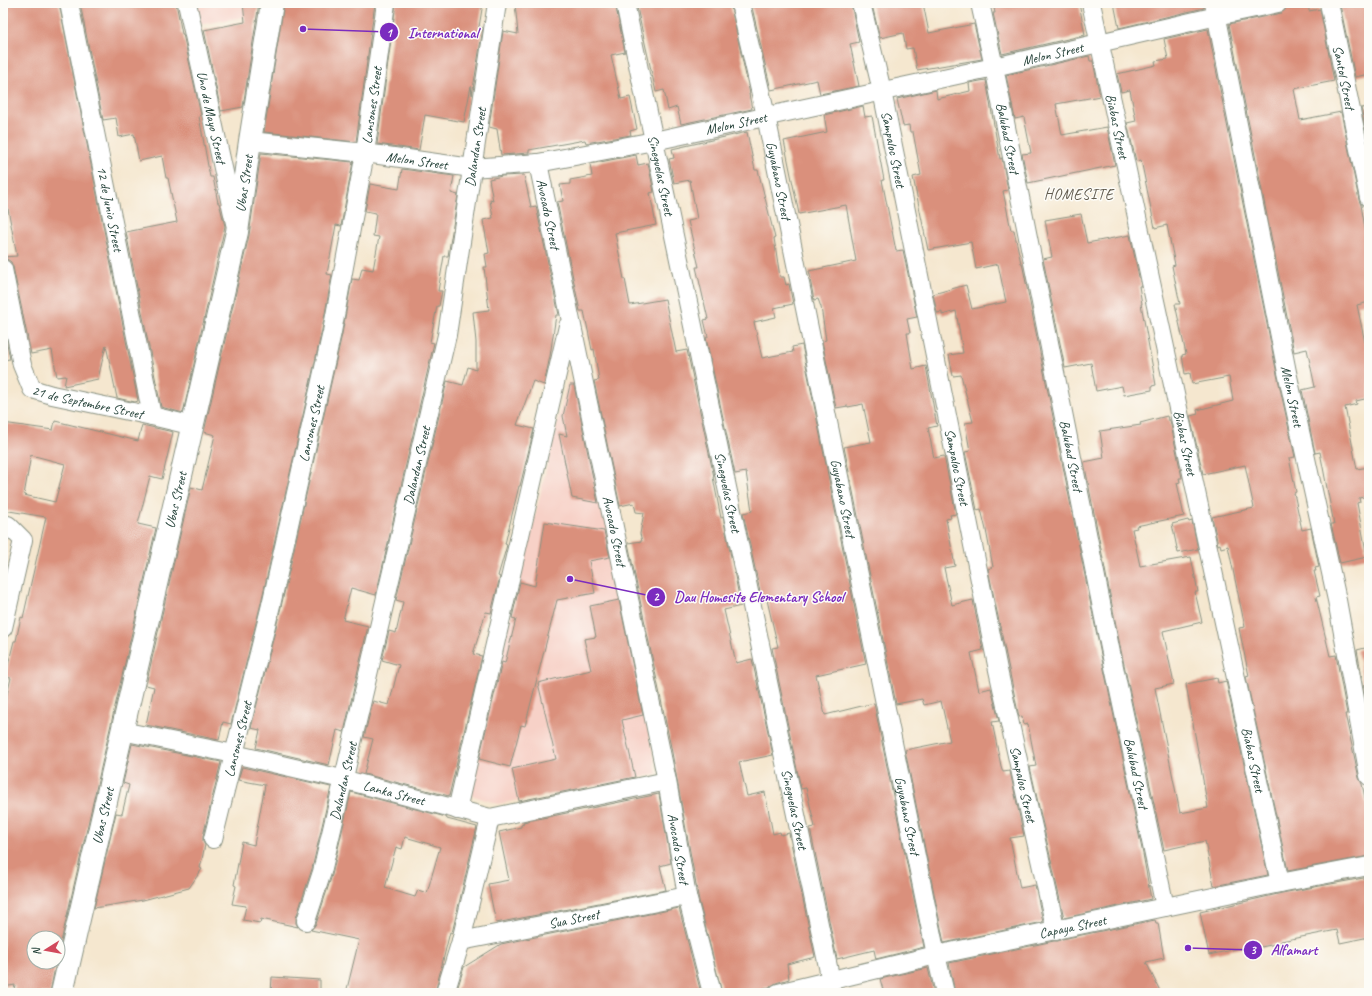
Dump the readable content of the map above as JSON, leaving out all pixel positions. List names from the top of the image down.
{
  "streets": {
    "street": [
      "Melon Street",
      "Santol Street",
      "Lansones Street",
      "Uno de Mayo Street",
      "Biabas Street",
      "Balubad Street",
      "Dalandan Street",
      "Sampaloc Street",
      "Sineguelas Street",
      "Guyabano Street",
      "Ubas Street",
      "12 de Junio Street",
      "Avocado Street",
      "21 de Septembre Street",
      "Lanka Street",
      "Sua Street",
      "Capaya Street"
    ]
  },
  "crossings": [
    ["Melon Street", "Lansones Street"],
    ["Melon Street", "Biabas Street"],
    ["Melon Street", "Balubad Street"],
    ["Melon Street", "Dalandan Street"],
    ["Melon Street", "Sampaloc Street"],
    ["Melon Street", "Sineguelas Street"],
    ["Melon Street", "Guyabano Street"],
    ["Melon Street", "Ubas Street"],
    ["Melon Street", "Avocado Street"],
    ["Lansones Street", "Lanka Street"],
    ["Uno de Mayo Street", "Ubas Street"],
    ["Biabas Street", "Capaya Street"],
    ["Balubad Street", "Capaya Street"],
    ["Dalandan Street", "Lanka Street"],
    ["Sampaloc Street", "Capaya Street"],
    ["Sineguelas Street", "Capaya Street"],
    ["Guyabano Street", "Capaya Street"],
    ["Ubas Street", "21 de Septembre Street"],
    ["Ubas Street", "Lanka Street"],
    ["12 de Junio Street", "21 de Septembre Street"],
    ["Avocado Street", "Lanka Street"],
    ["Avocado Street", "Sua Street"]
  ],
  "districts": ["HOMESITE"],
  "places": ["International", "Dau Homesite Elementary School", "Alfamart"],
  "north": "left"
}
